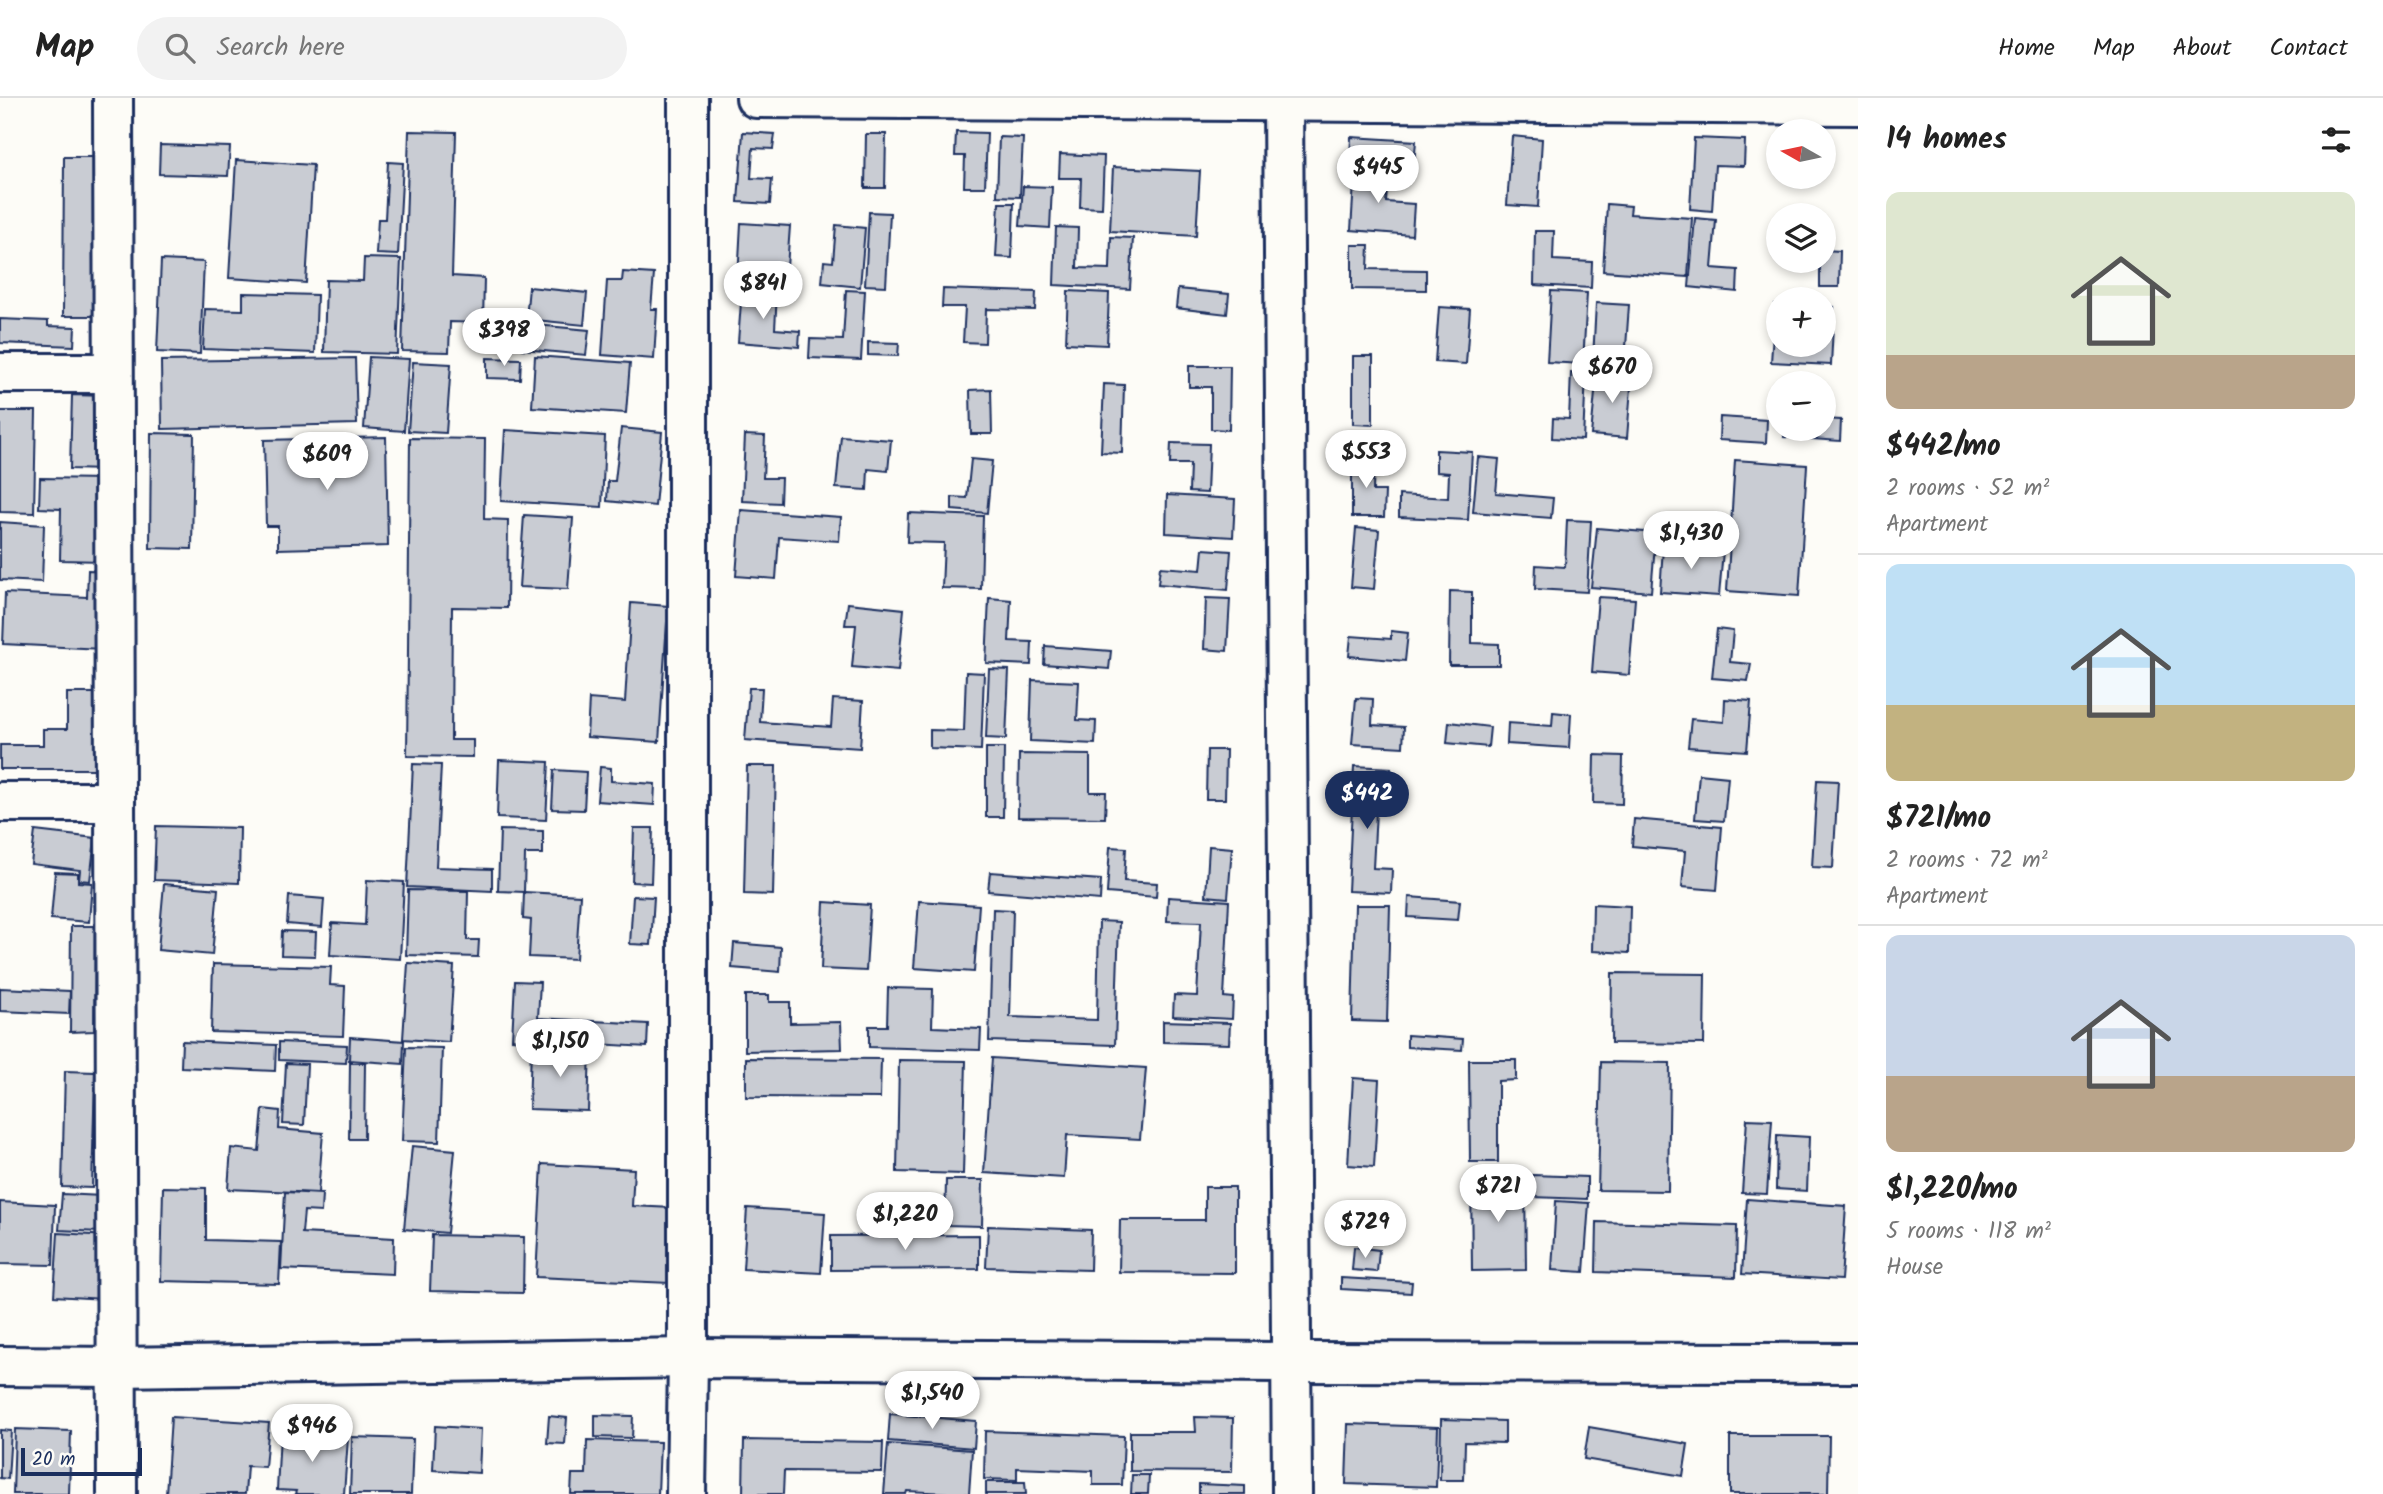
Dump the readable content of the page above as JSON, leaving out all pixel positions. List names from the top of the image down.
{
  "scale_bar": "20 m",
  "north": "left",
  "page": {
    "header": "Map",
    "search": "Search here",
    "nav": [
      "Home",
      "Map",
      "About",
      "Contact"
    ],
    "heading": "14 homes",
    "map_buttons": ["+", "−"],
    "price": [
      "$445",
      "$841",
      "$398",
      "$670",
      "$553",
      "$609",
      "$1,430",
      "$442",
      "$1,150",
      "$721",
      "$1,220",
      "$729",
      "$1,540",
      "$946"
    ],
    "list": [
      {
        "name": "$442/mo",
        "note": "2 rooms · 52 m² · Apartment"
      },
      {
        "name": "$721/mo",
        "note": "2 rooms · 72 m² · Apartment"
      },
      {
        "name": "$1,220/mo",
        "note": "5 rooms · 118 m² · House"
      }
    ],
    "scale": "20 m"
  }
}
